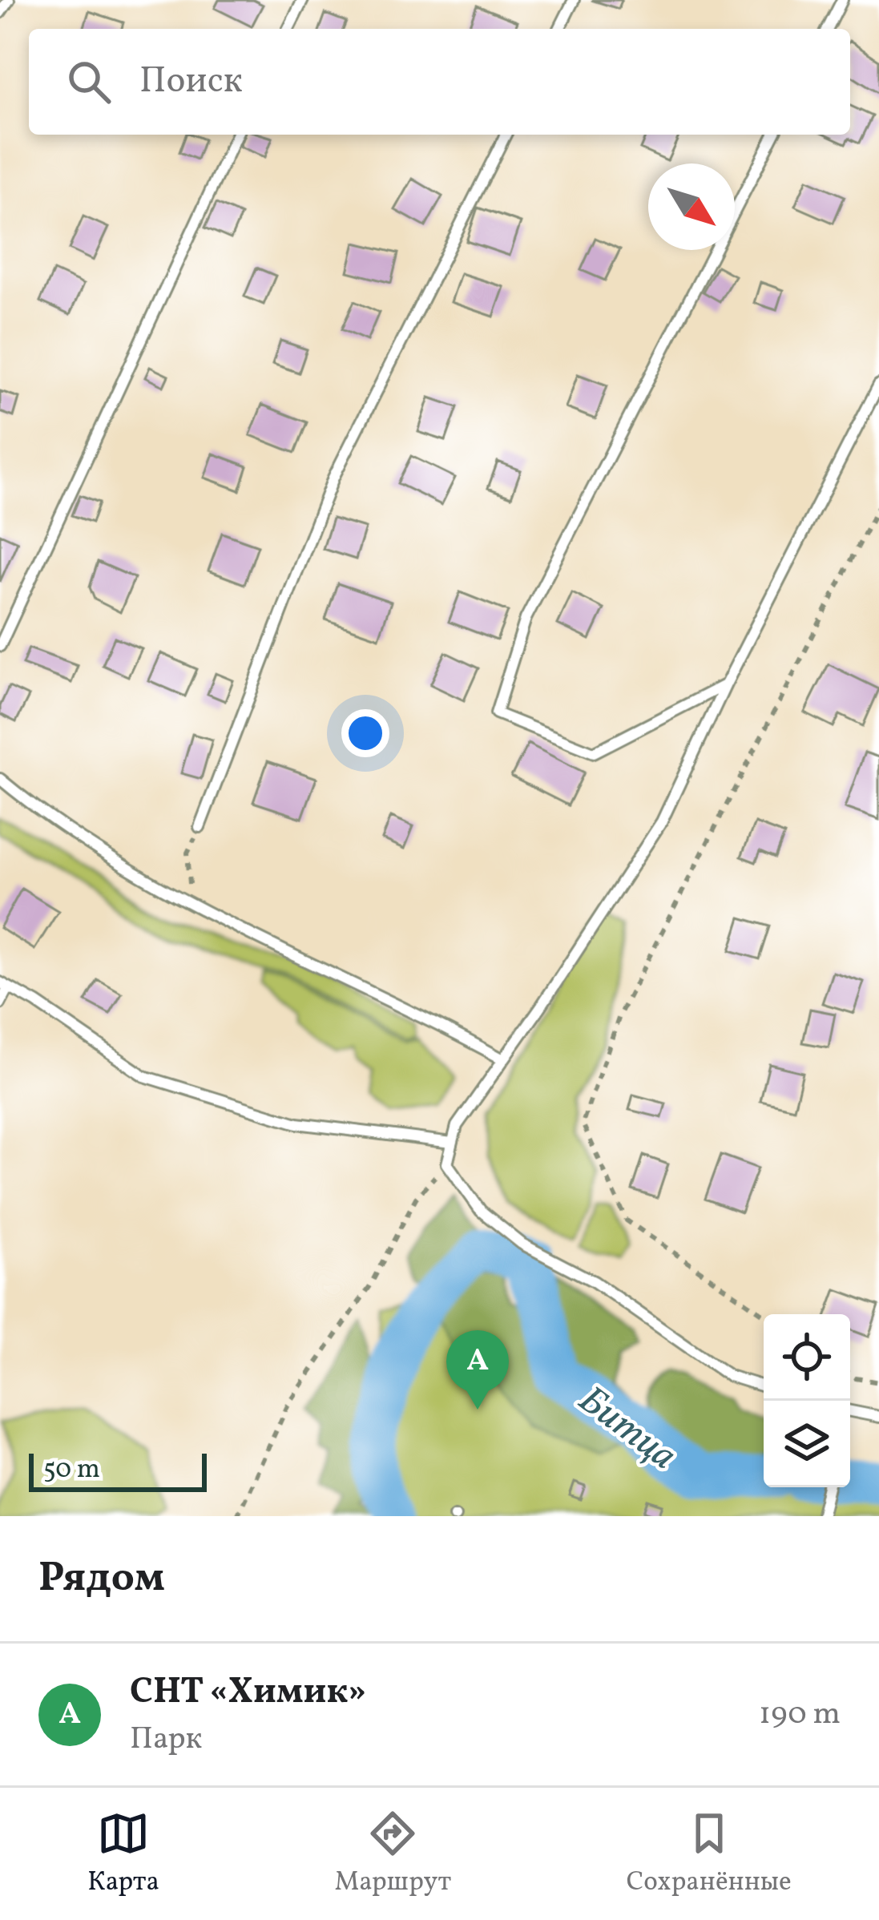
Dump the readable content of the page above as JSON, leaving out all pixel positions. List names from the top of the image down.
{
  "water": ["Битца"],
  "scale_bar": "50 m",
  "north": "bottom right",
  "page": {
    "search": "Поиск",
    "pins": "A",
    "scale": "50 m",
    "heading": "Рядом",
    "list": [
      {
        "mark": "A",
        "name": "СНТ «Химик»",
        "note": "Парк",
        "value": "190 m"
      }
    ],
    "nav": ["Карта", "Маршрут", "Сохранённые"]
  }
}
